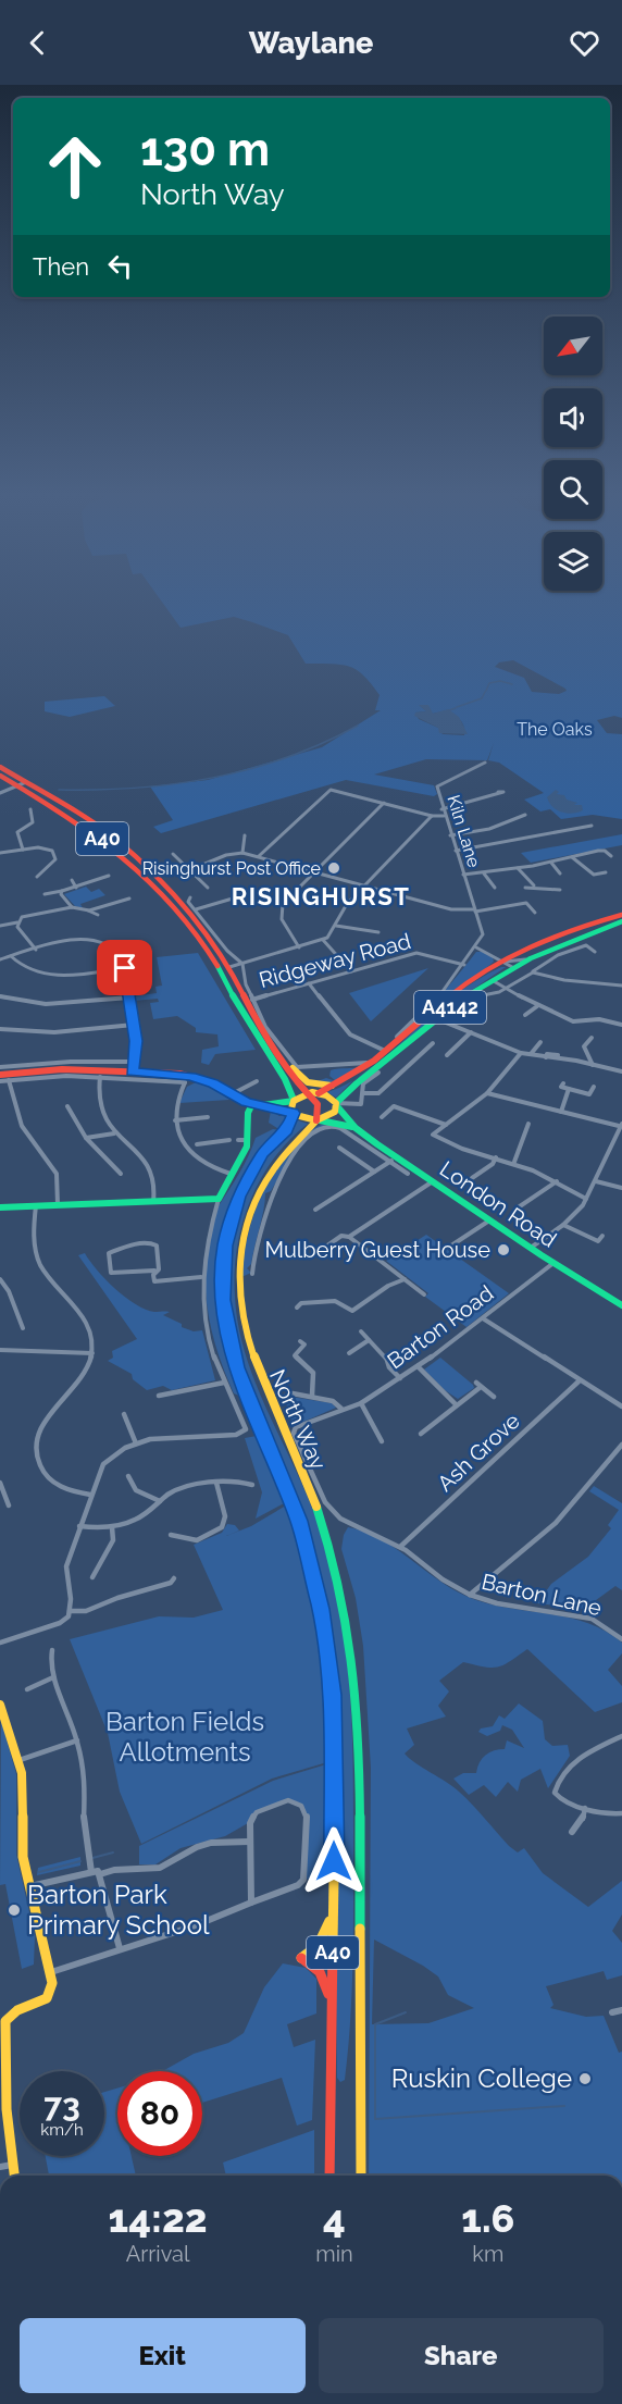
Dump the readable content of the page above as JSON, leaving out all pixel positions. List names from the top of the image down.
{
  "streets": {
    "main road": [
      "A40",
      "A4142",
      "London Road",
      "North Way"
    ],
    "street": [
      "Kiln Lane",
      "Ridgeway Road",
      "Barton Road",
      "Ash Grove",
      "Barton Lane"
    ]
  },
  "crossings": [
    ["A40", "North Way"],
    ["A4142", "London Road"],
    ["A4142", "North Way"],
    ["London Road", "Barton Road"],
    ["London Road", "North Way"],
    ["Barton Road", "Barton Lane"],
    ["Ash Grove", "Barton Lane"]
  ],
  "districts": ["RISINGHURST"],
  "parks": ["The Oaks", "Barton Fields Allotments"],
  "places": [
    "Risinghurst Post Office",
    "Mulberry Guest House",
    "Barton Park Primary School",
    "Ruskin College"
  ],
  "north": "bottom left",
  "page": {
    "header": "Waylane",
    "turn": ["130 m", "North Way"],
    "then": "Then",
    "speed": "73 km/h",
    "limit": "80",
    "eta": [
      "14:22",
      "Arrival",
      "4",
      "min",
      "1.6",
      "km"
    ],
    "buttons": ["Exit", "Share"]
  }
}
